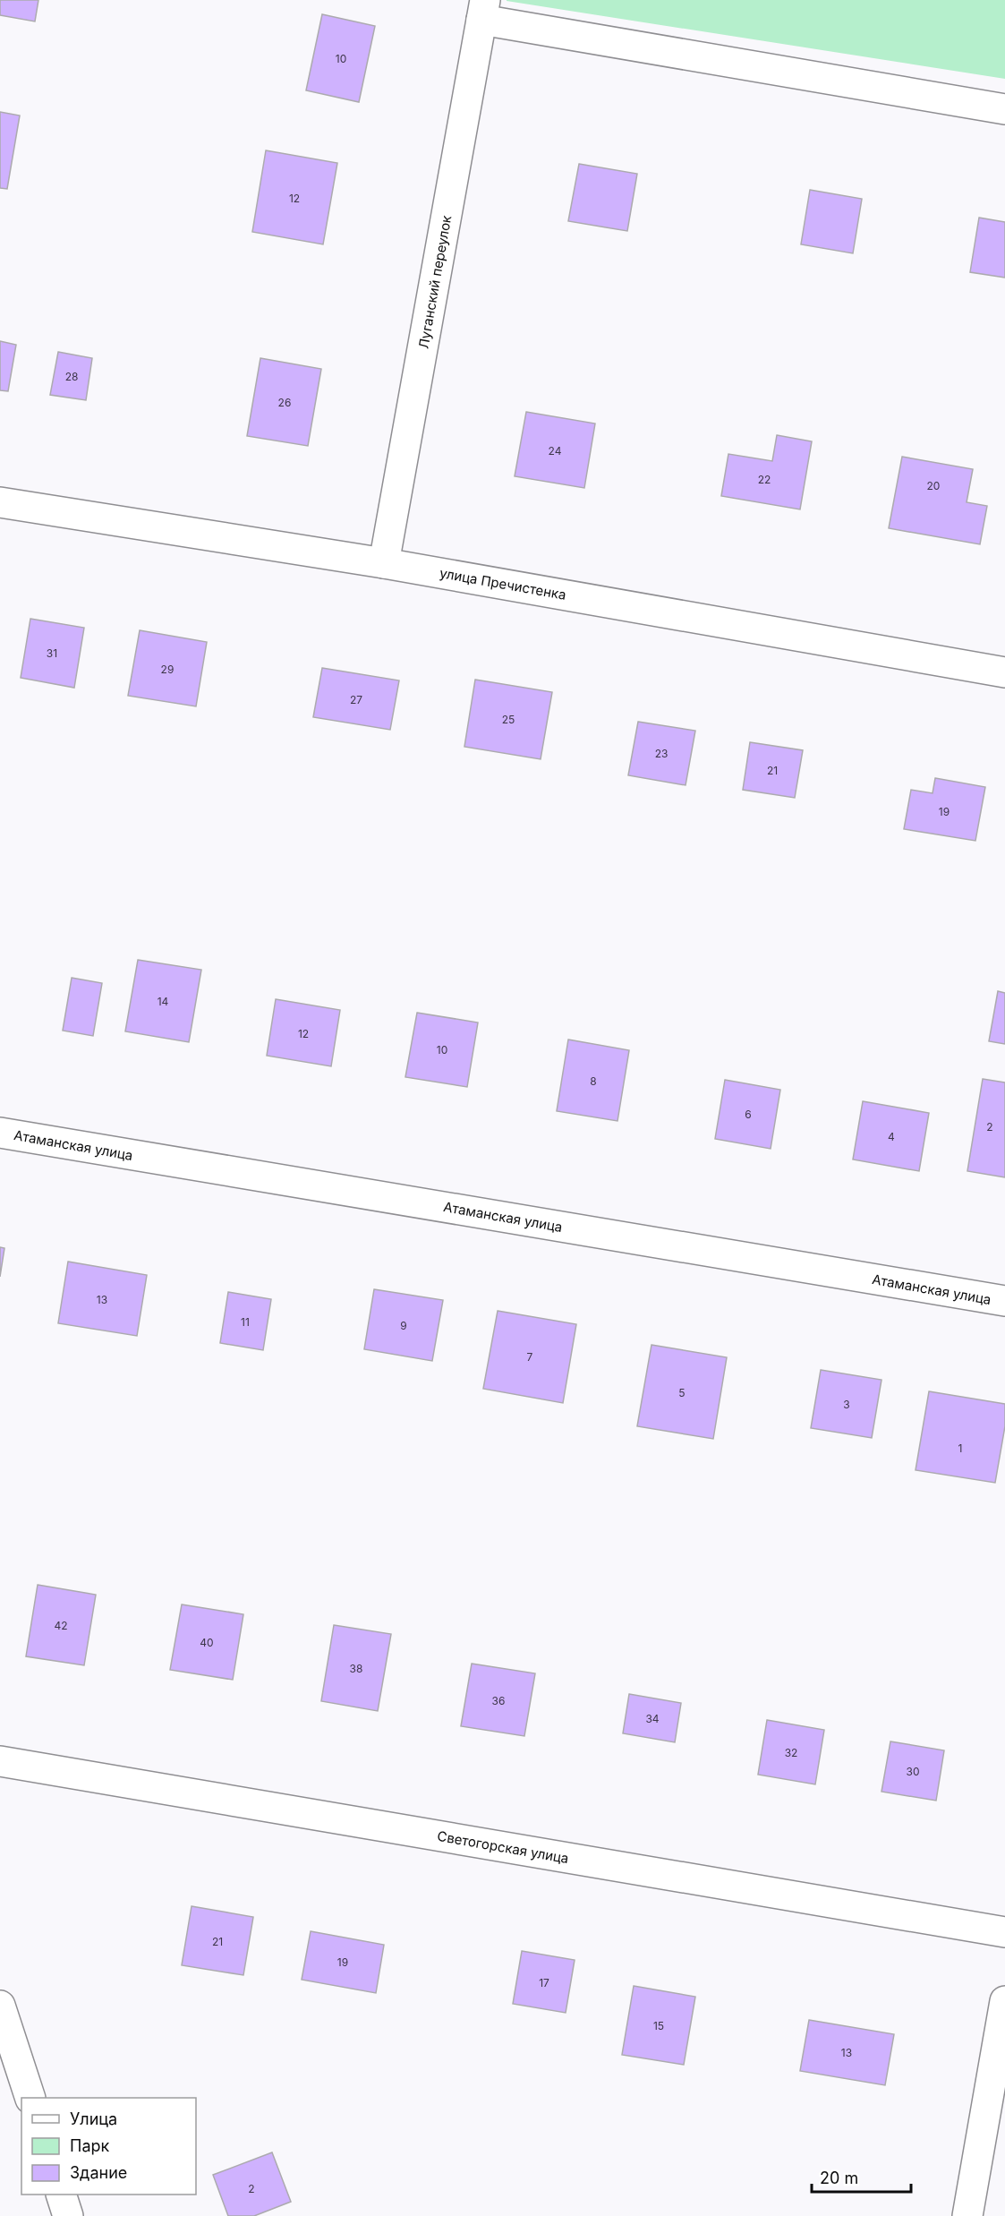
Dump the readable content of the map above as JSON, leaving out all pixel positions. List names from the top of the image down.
{
  "streets": {
    "street": [
      "Луганский переулок",
      "улица Пречистенка",
      "Атаманская улица",
      "Светогорская улица"
    ]
  },
  "crossings": [
    ["Луганский переулок", "улица Пречистенка"]
  ],
  "house_numbers": [
    "10",
    "12",
    "28",
    "26",
    "24",
    "22",
    "20",
    "31",
    "29",
    "27",
    "25",
    "23",
    "21",
    "19",
    "14",
    "12",
    "10",
    "8",
    "6",
    "2",
    "4",
    "13",
    "11",
    "9",
    "7",
    "5",
    "3",
    "1",
    "42",
    "40",
    "38",
    "36",
    "34",
    "32",
    "30",
    "21",
    "19",
    "17",
    "15",
    "13",
    "2"
  ],
  "legend": ["Улица", "Парк", "Здание"],
  "scale_bar": "20 m"
}
